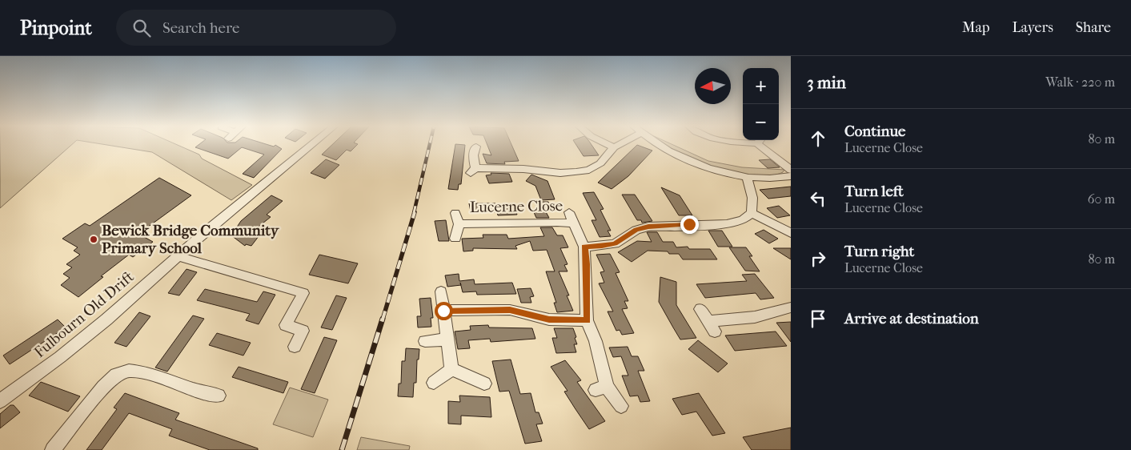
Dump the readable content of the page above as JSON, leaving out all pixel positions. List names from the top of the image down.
{
  "streets": {
    "street": ["Lucerne Close", "Fulbourn Old Drift"]
  },
  "places": ["Bewick Bridge Community Primary School"],
  "north": "left",
  "page": {
    "header": "Pinpoint",
    "search": "Search here",
    "nav": ["Map", "Layers", "Share"],
    "heading": ["3 min", "Walk · 220 m"],
    "map_buttons": ["+", "−"],
    "list": [
      ["Continue", "Lucerne Close", "80 m"],
      ["Turn left", "Lucerne Close", "60 m"],
      ["Turn right", "Lucerne Close", "80 m"],
      "Arrive at destination"
    ]
  }
}
